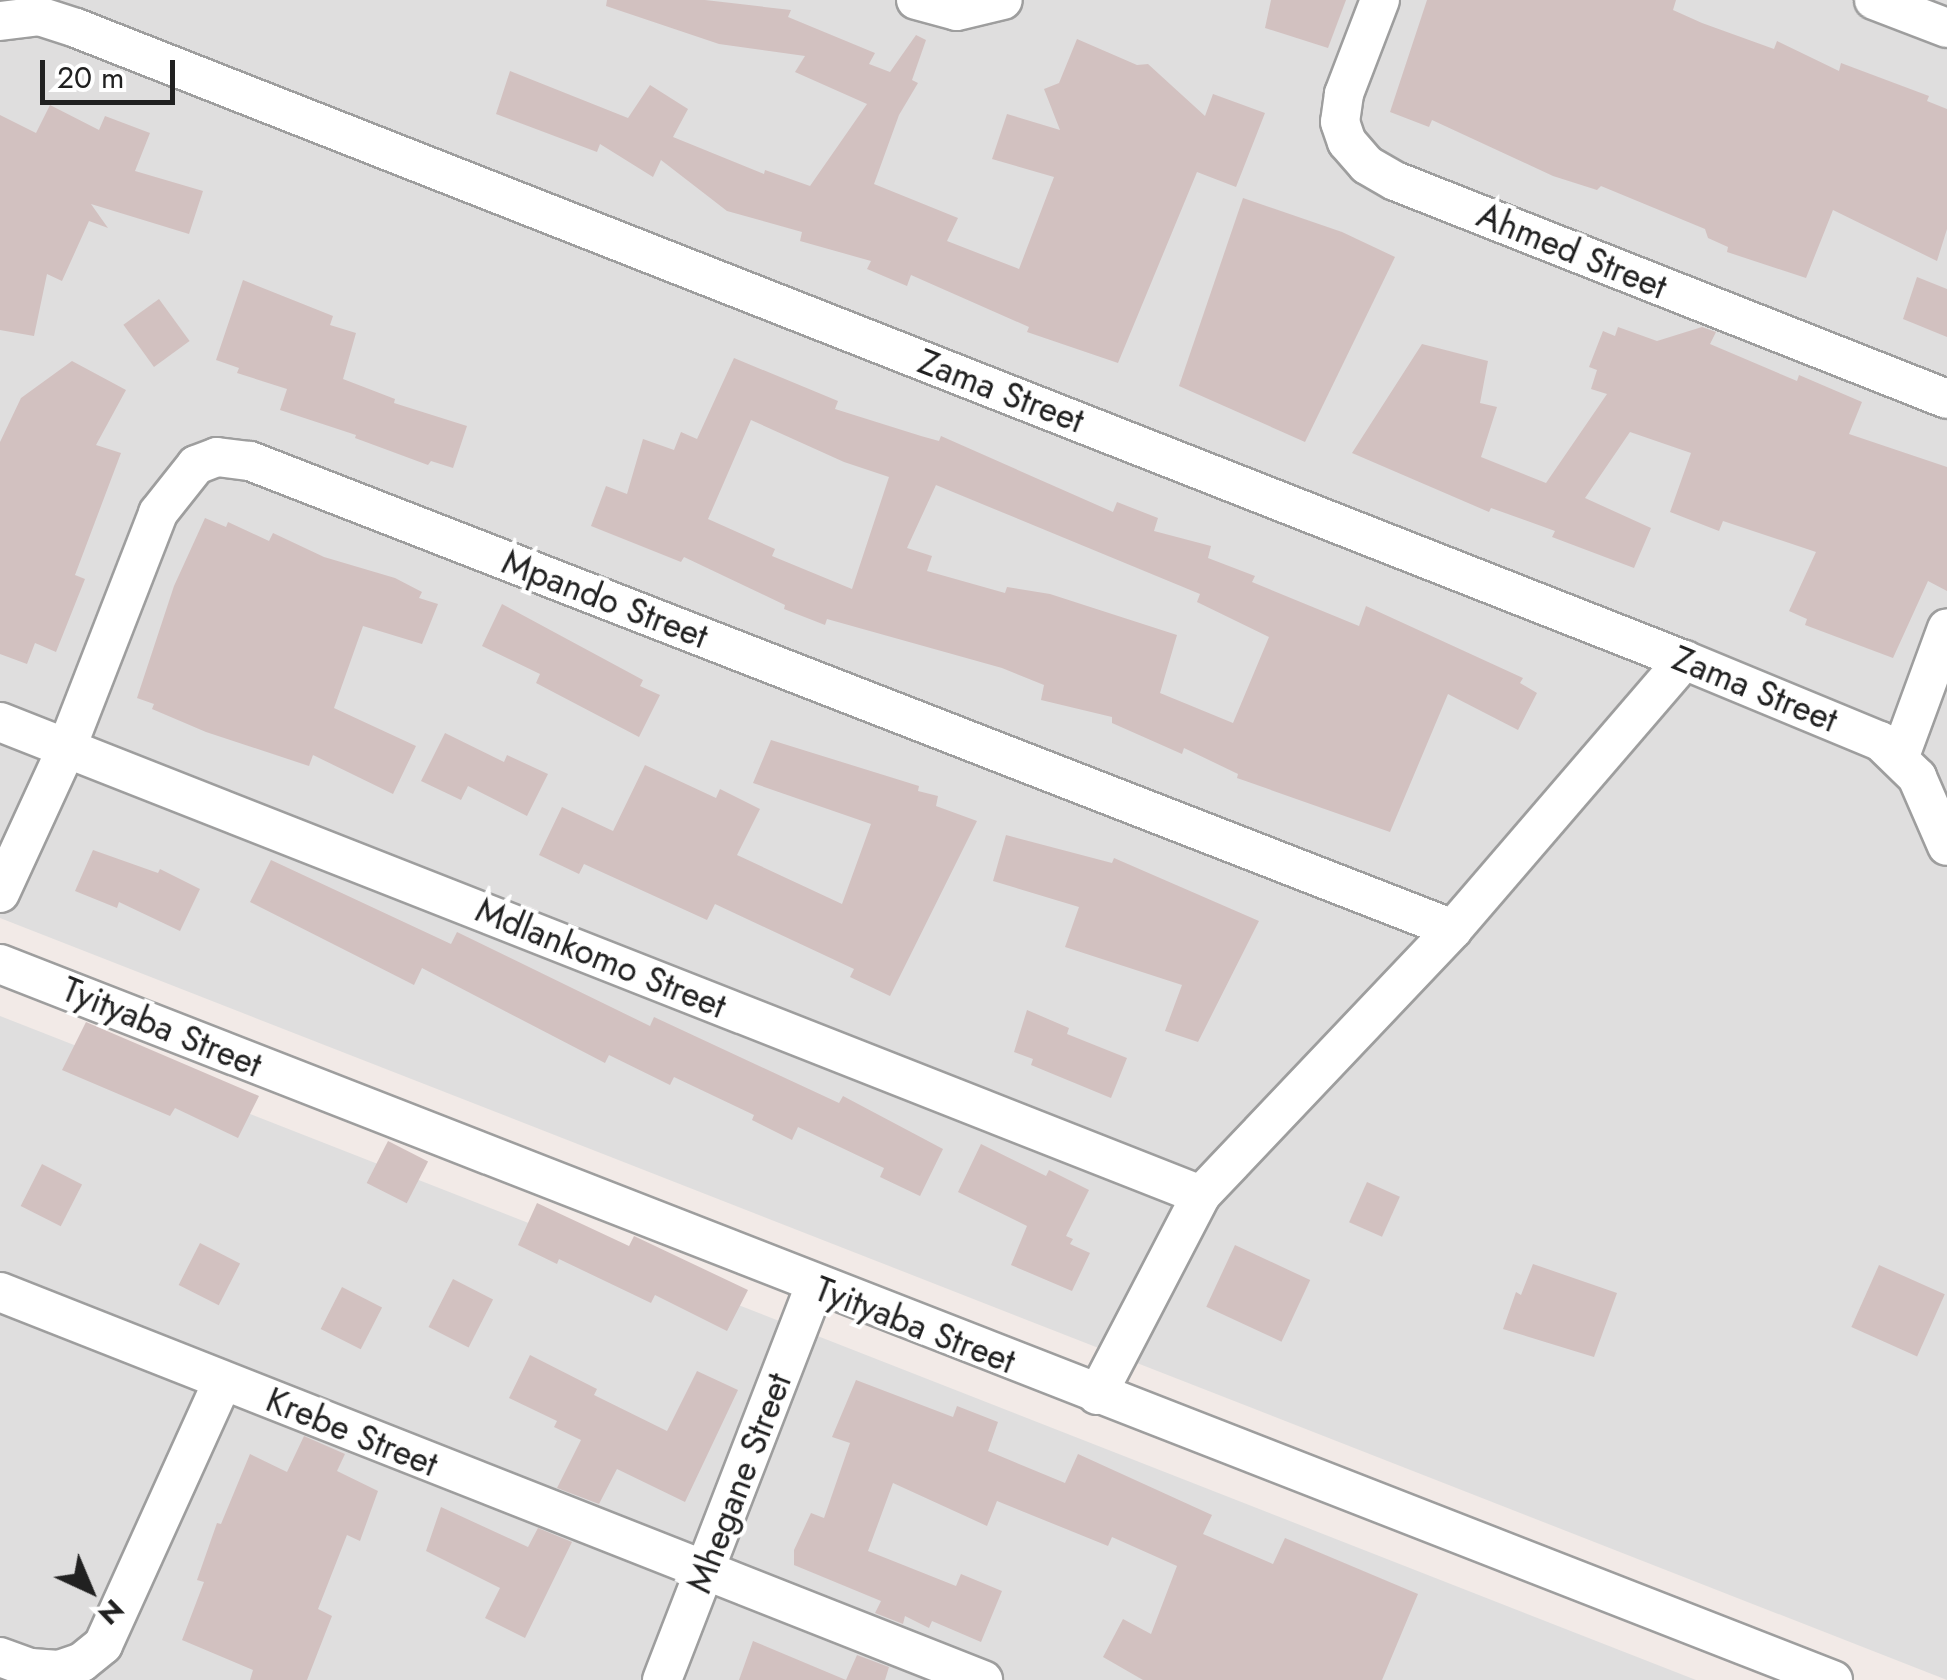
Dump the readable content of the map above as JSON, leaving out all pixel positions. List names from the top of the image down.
{
  "streets": {
    "street": [
      "Ahmed Street",
      "Zama Street",
      "Mpando Street",
      "Mdlankomo Street",
      "Tyityaba Street",
      "Krebe Street",
      "Mhegane Street"
    ]
  },
  "crossings": [
    ["Mpando Street", "Mdlankomo Street"],
    ["Tyityaba Street", "Mhegane Street"],
    ["Krebe Street", "Mhegane Street"]
  ],
  "scale_bar": "20 m",
  "north": "bottom right"
}
